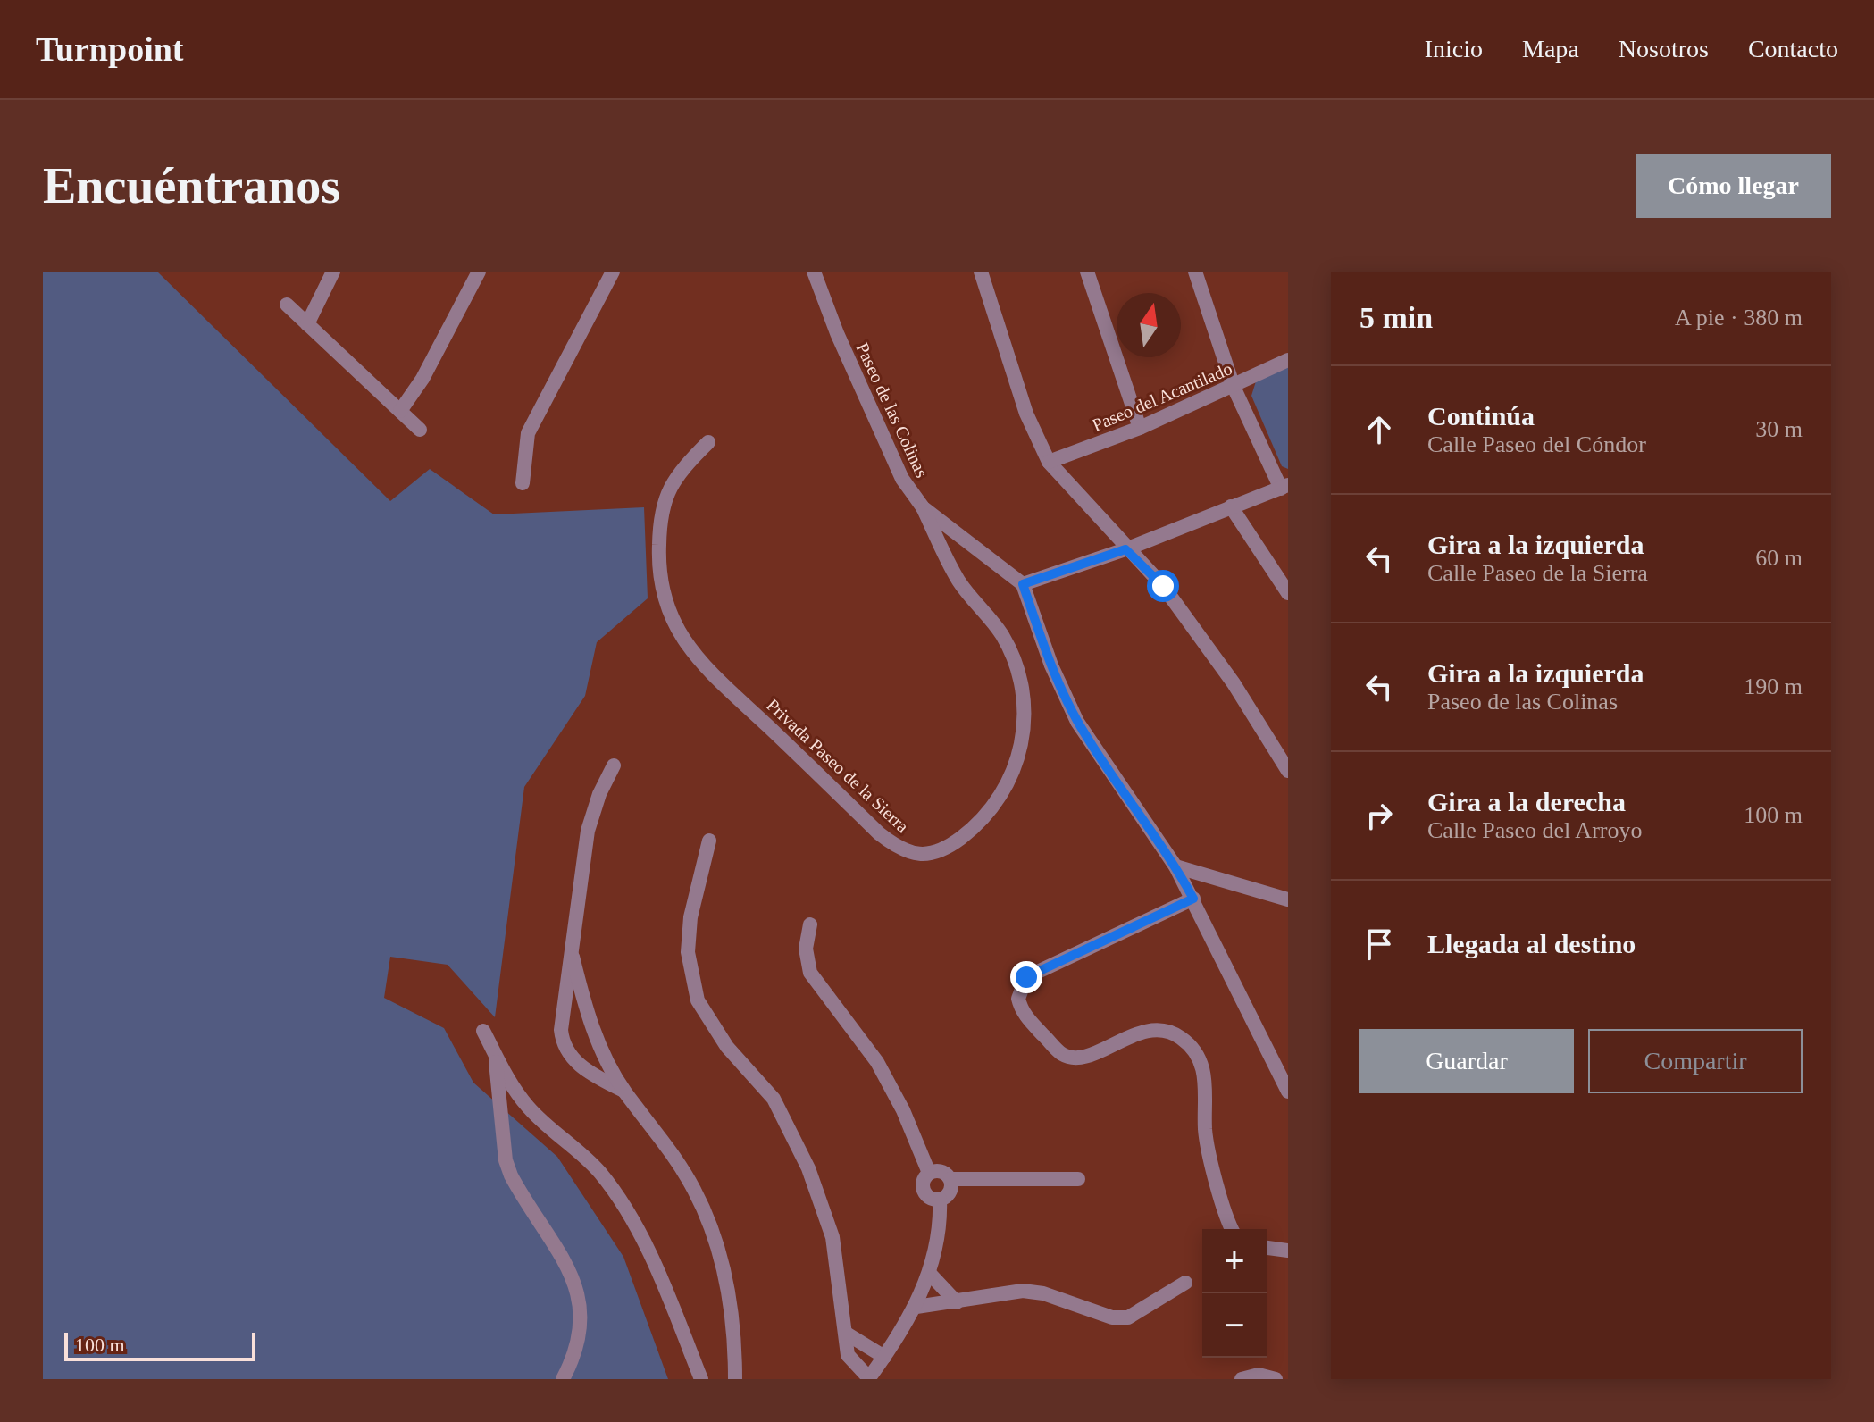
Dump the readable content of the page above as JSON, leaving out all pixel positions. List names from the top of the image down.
{
  "streets": {
    "street": ["Paseo del Acantilado", "Paseo de las Colinas", "Privada Paseo de la Sierra"]
  },
  "crossings": [
    ["Paseo de las Colinas", "Privada Paseo de la Sierra"]
  ],
  "scale_bar": "100 m",
  "north": "top",
  "page": {
    "header": "Turnpoint",
    "nav": [
      "Inicio",
      "Mapa",
      "Nosotros",
      "Contacto"
    ],
    "buttons": [
      "Cómo llegar",
      ["Guardar", "Compartir"]
    ],
    "title": "Encuéntranos",
    "heading": ["5 min", "A pie · 380 m"],
    "list": [
      ["Continúa", "Calle Paseo del Cóndor", "30 m"],
      ["Gira a la izquierda", "Calle Paseo de la Sierra", "60 m"],
      ["Gira a la izquierda", "Paseo de las Colinas", "190 m"],
      ["Gira a la derecha", "Calle Paseo del Arroyo", "100 m"],
      "Llegada al destino"
    ],
    "map_buttons": ["+", "−"],
    "scale": "100 m"
  }
}
